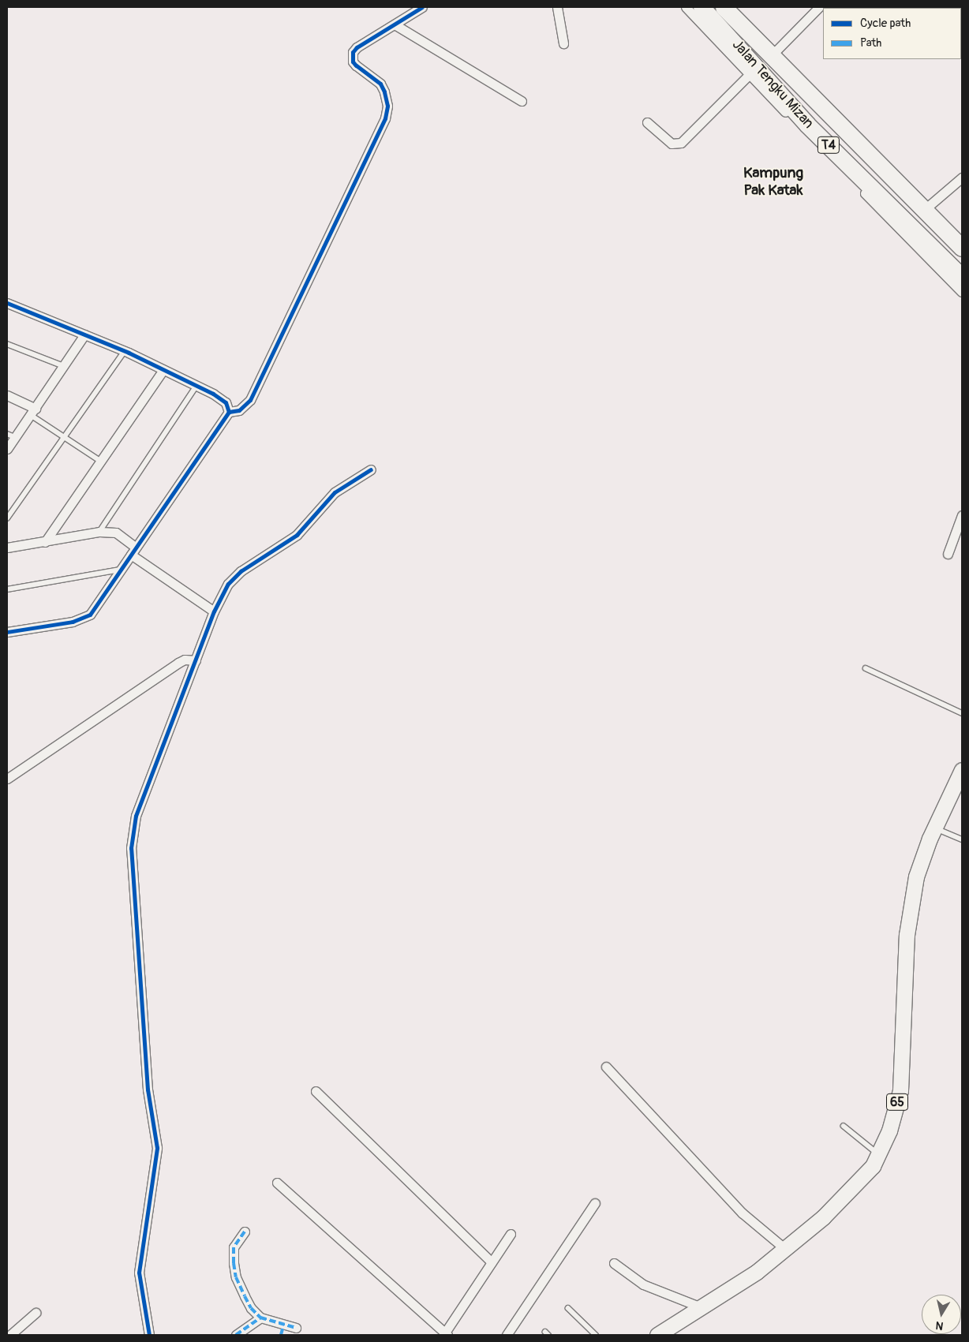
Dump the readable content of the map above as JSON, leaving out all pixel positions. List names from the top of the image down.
{
  "streets": {
    "highway": ["Jalan Tengku Mizan", "T4"],
    "main road": ["65"]
  },
  "districts": ["Kampung Pak Katak"],
  "legend": ["Cycle path", "Path"],
  "north": "bottom"
}
